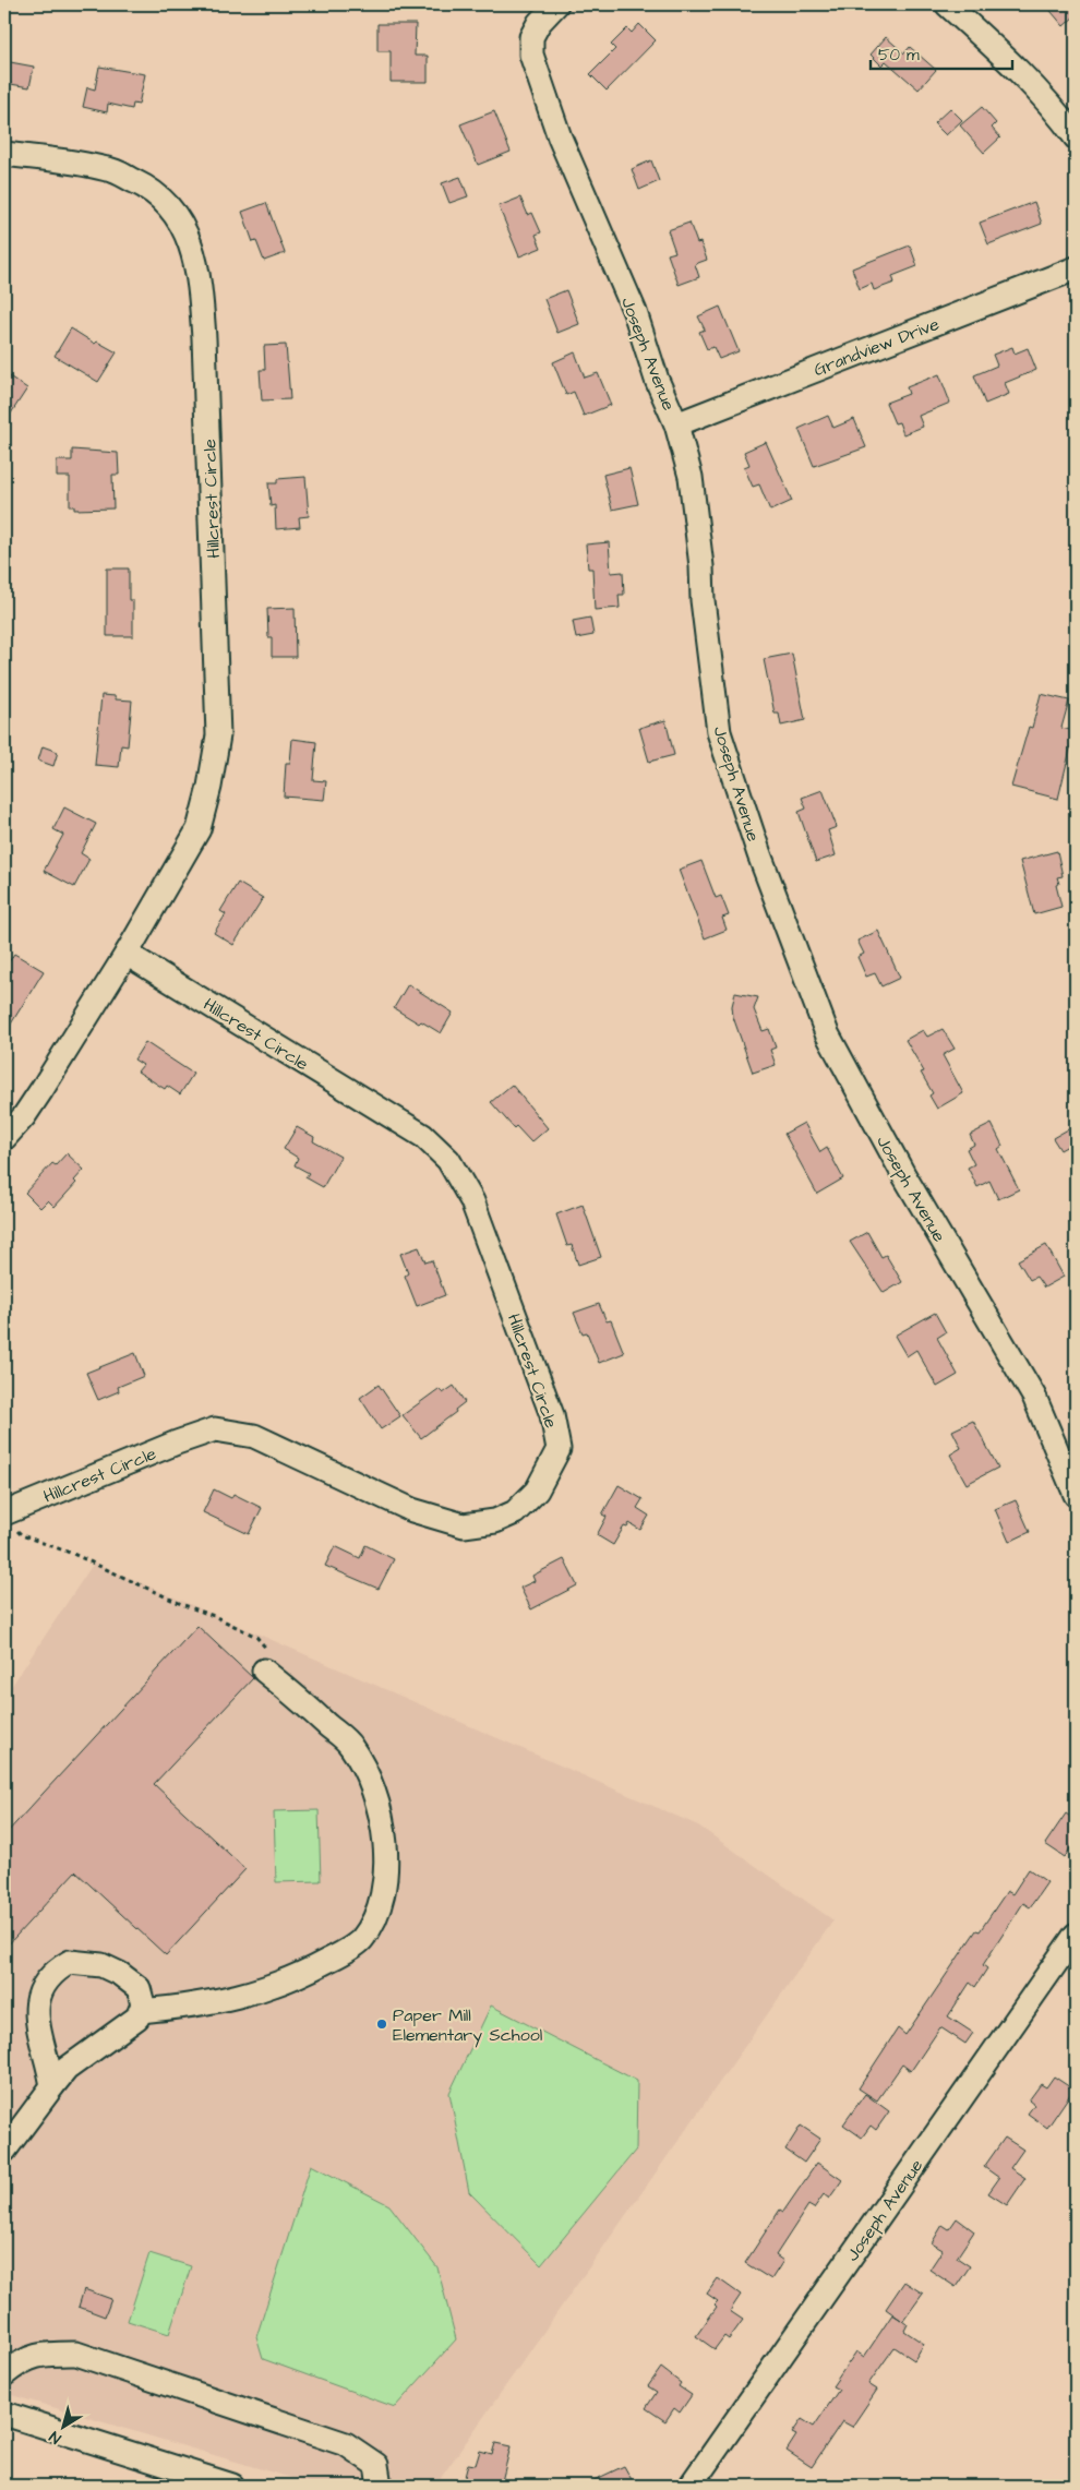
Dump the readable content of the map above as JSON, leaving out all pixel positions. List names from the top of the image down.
{
  "streets": {
    "street": ["Grandview Drive", "Joseph Avenue", "Hillcrest Circle"]
  },
  "crossings": [
    ["Grandview Drive", "Joseph Avenue"]
  ],
  "places": ["Paper Mill Elementary School"],
  "scale_bar": "50 m",
  "north": "bottom left"
}
